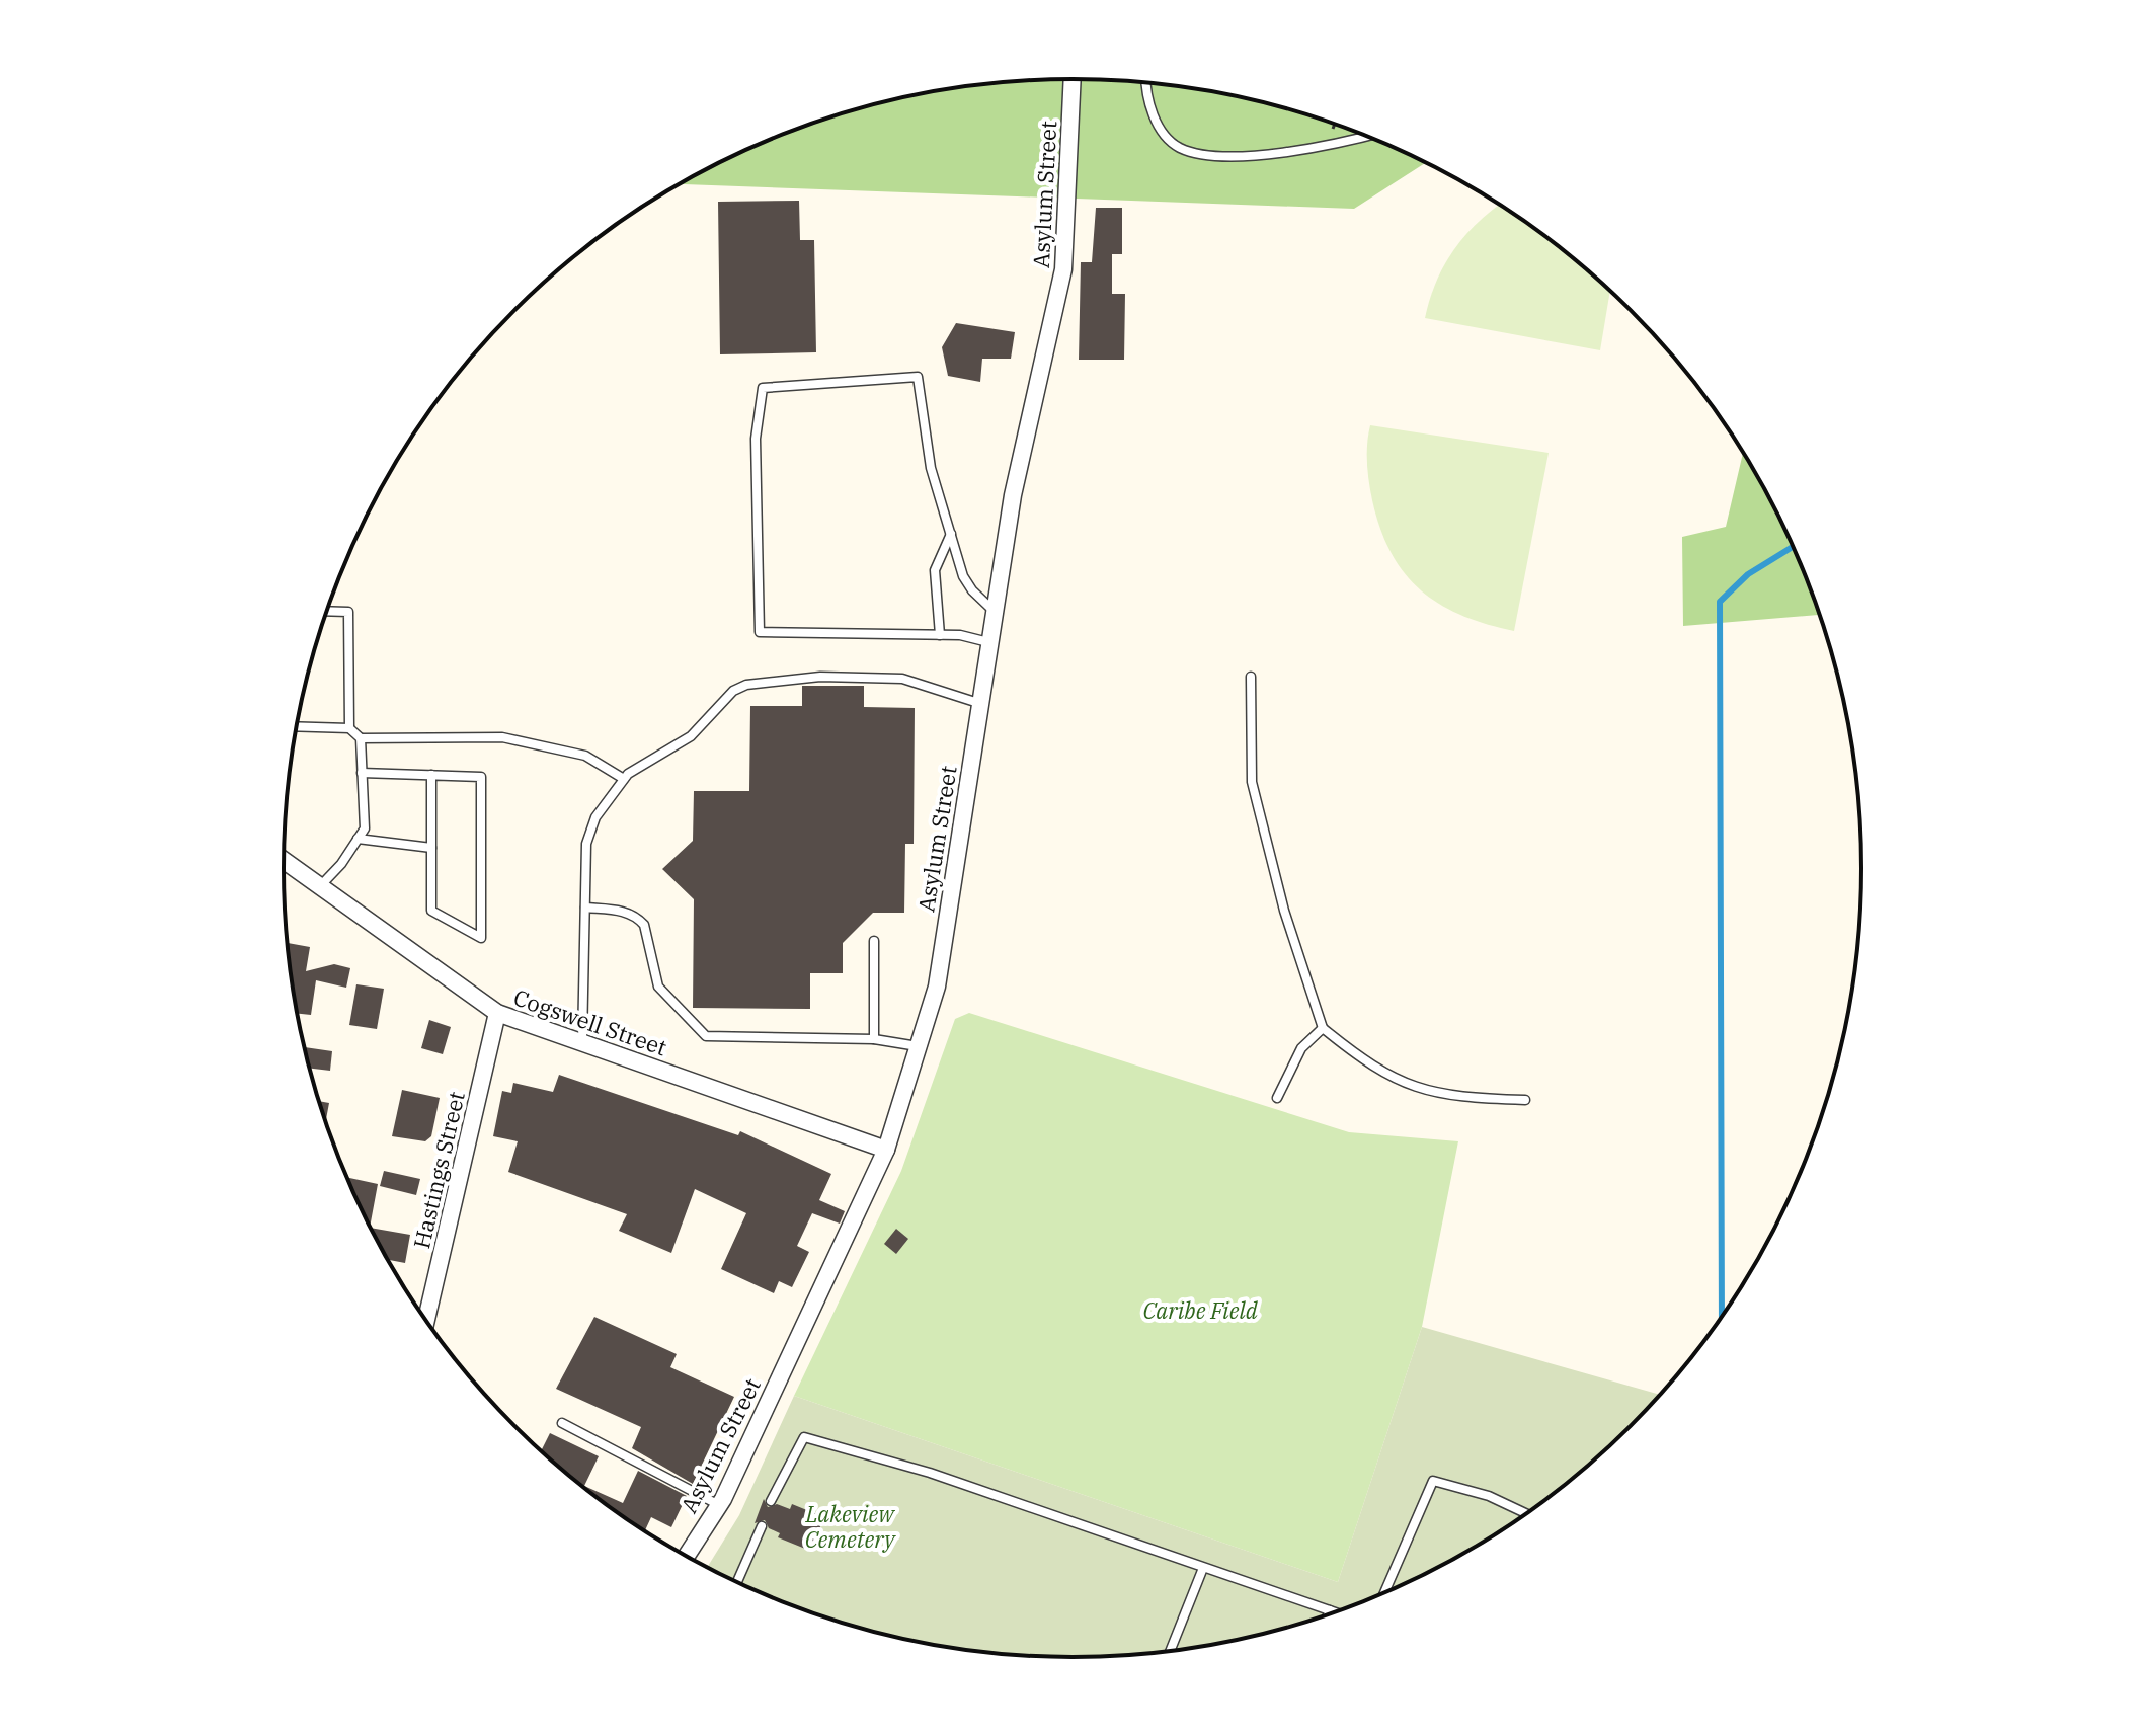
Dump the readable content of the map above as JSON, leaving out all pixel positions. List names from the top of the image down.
{
  "streets": {
    "street": ["Asylum Street", "Cogswell Street", "Hastings Street"]
  },
  "crossings": [
    ["Asylum Street", "Cogswell Street"],
    ["Cogswell Street", "Hastings Street"]
  ],
  "parks": ["Caribe Field", "Lakeview Cemetery"]
}
